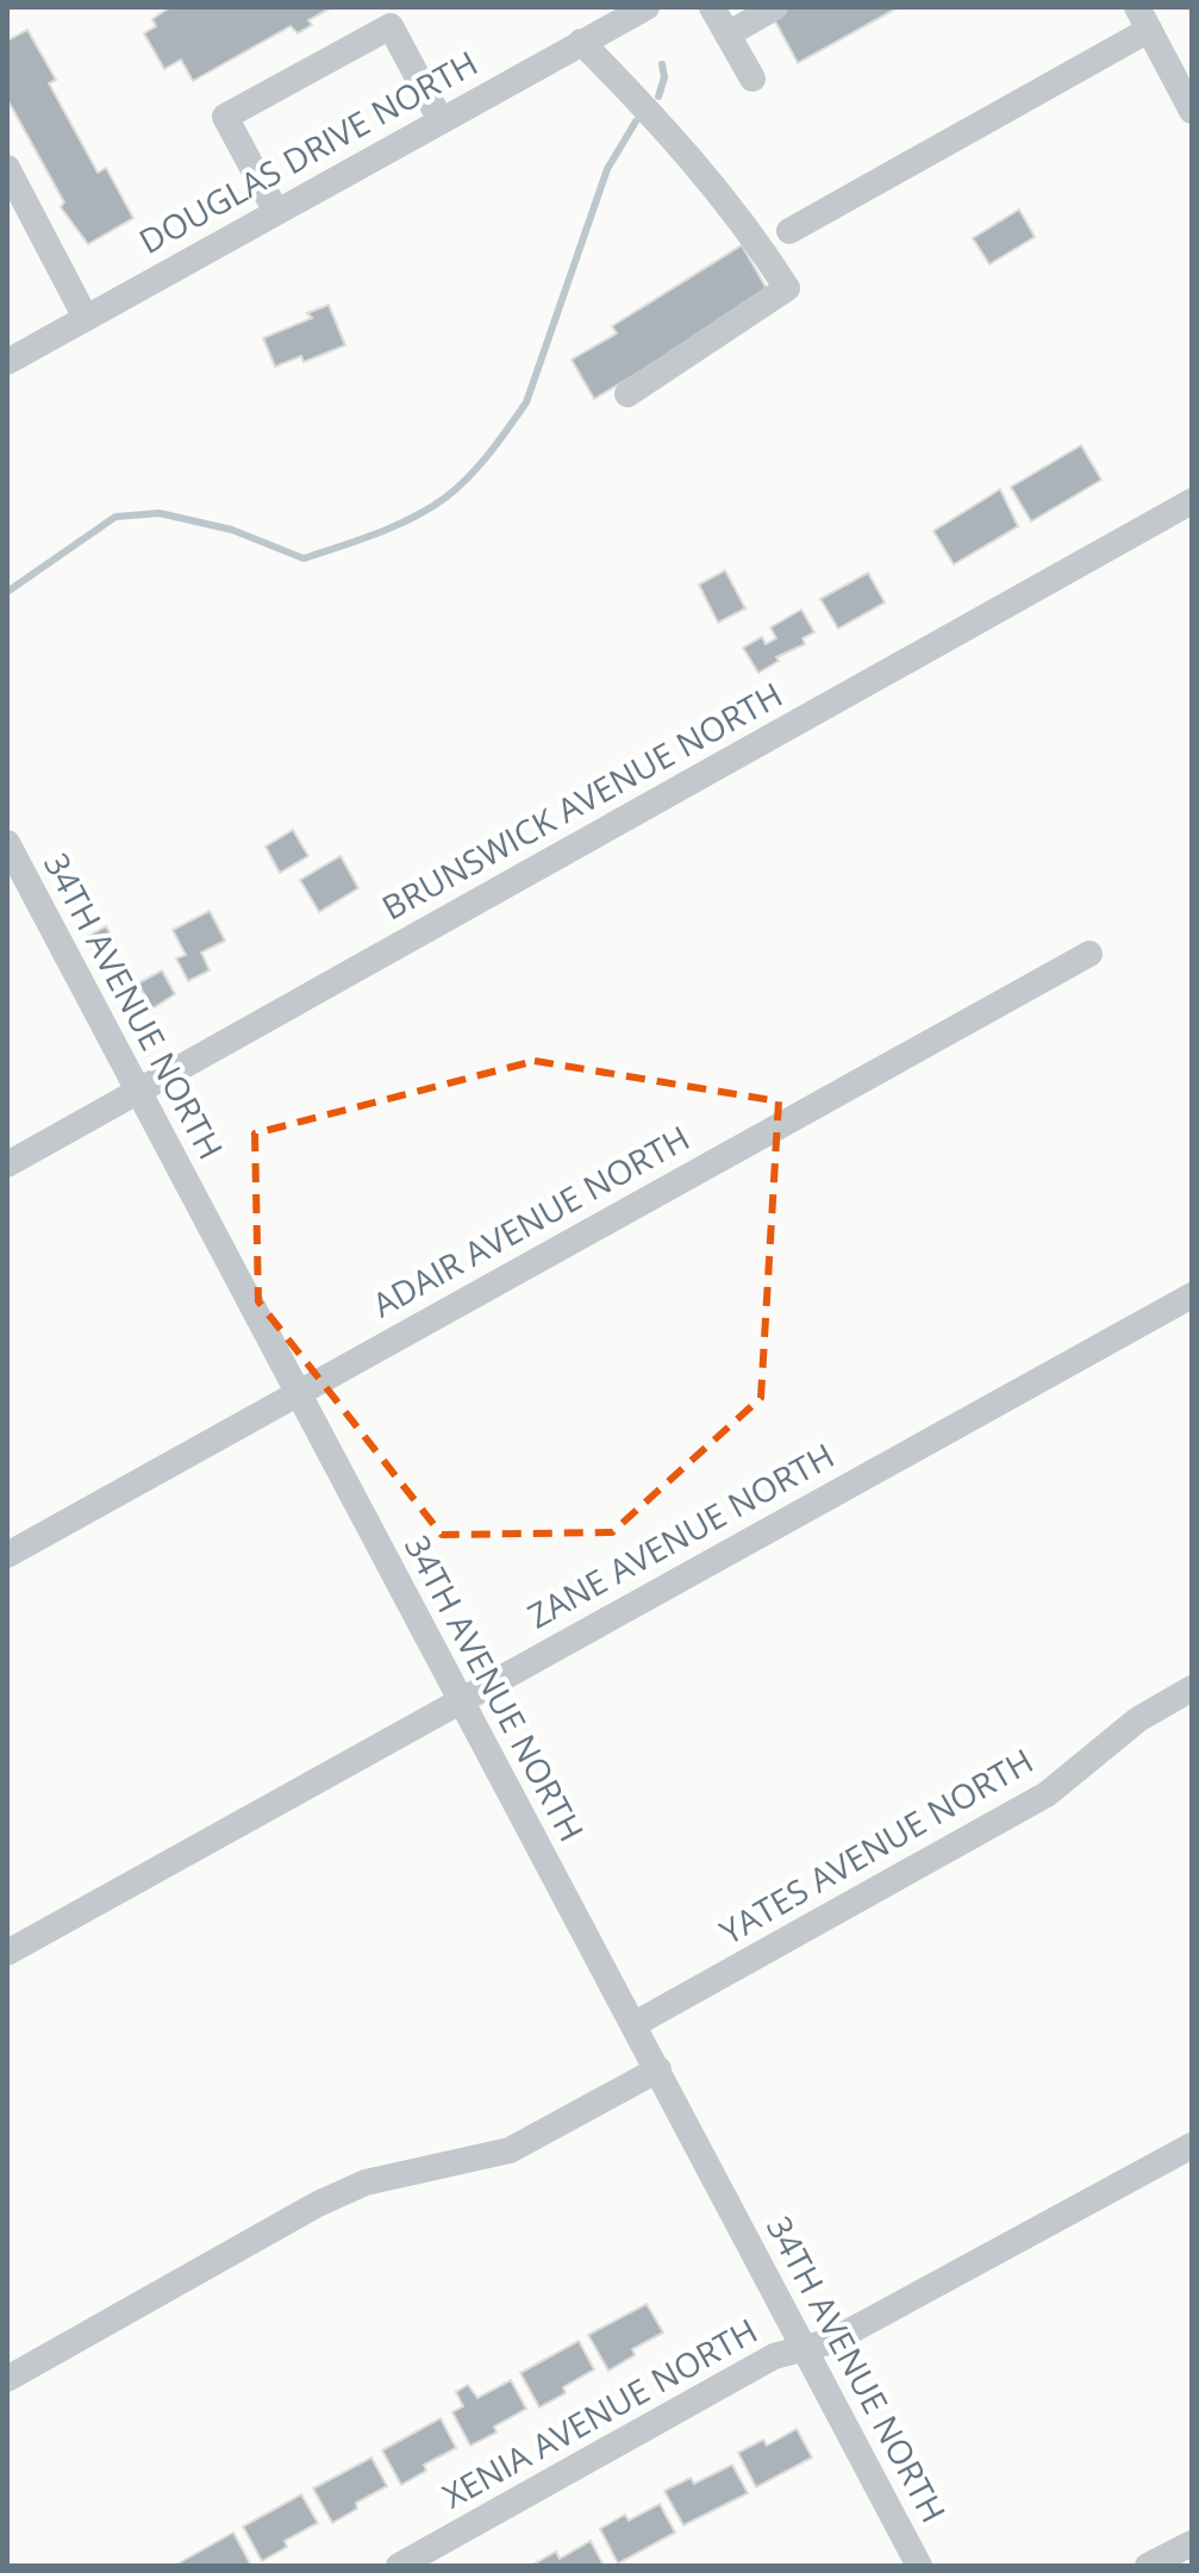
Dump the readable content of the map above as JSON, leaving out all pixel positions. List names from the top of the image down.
{
  "streets": {
    "street": [
      "DOUGLAS DRIVE NORTH",
      "BRUNSWICK AVENUE NORTH",
      "34TH AVENUE NORTH",
      "ADAIR AVENUE NORTH",
      "ZANE AVENUE NORTH",
      "YATES AVENUE NORTH",
      "XENIA AVENUE NORTH"
    ]
  },
  "crossings": [
    ["BRUNSWICK AVENUE NORTH", "34TH AVENUE NORTH"],
    ["34TH AVENUE NORTH", "ADAIR AVENUE NORTH"],
    ["34TH AVENUE NORTH", "ZANE AVENUE NORTH"],
    ["34TH AVENUE NORTH", "YATES AVENUE NORTH"],
    ["34TH AVENUE NORTH", "XENIA AVENUE NORTH"]
  ]
}
